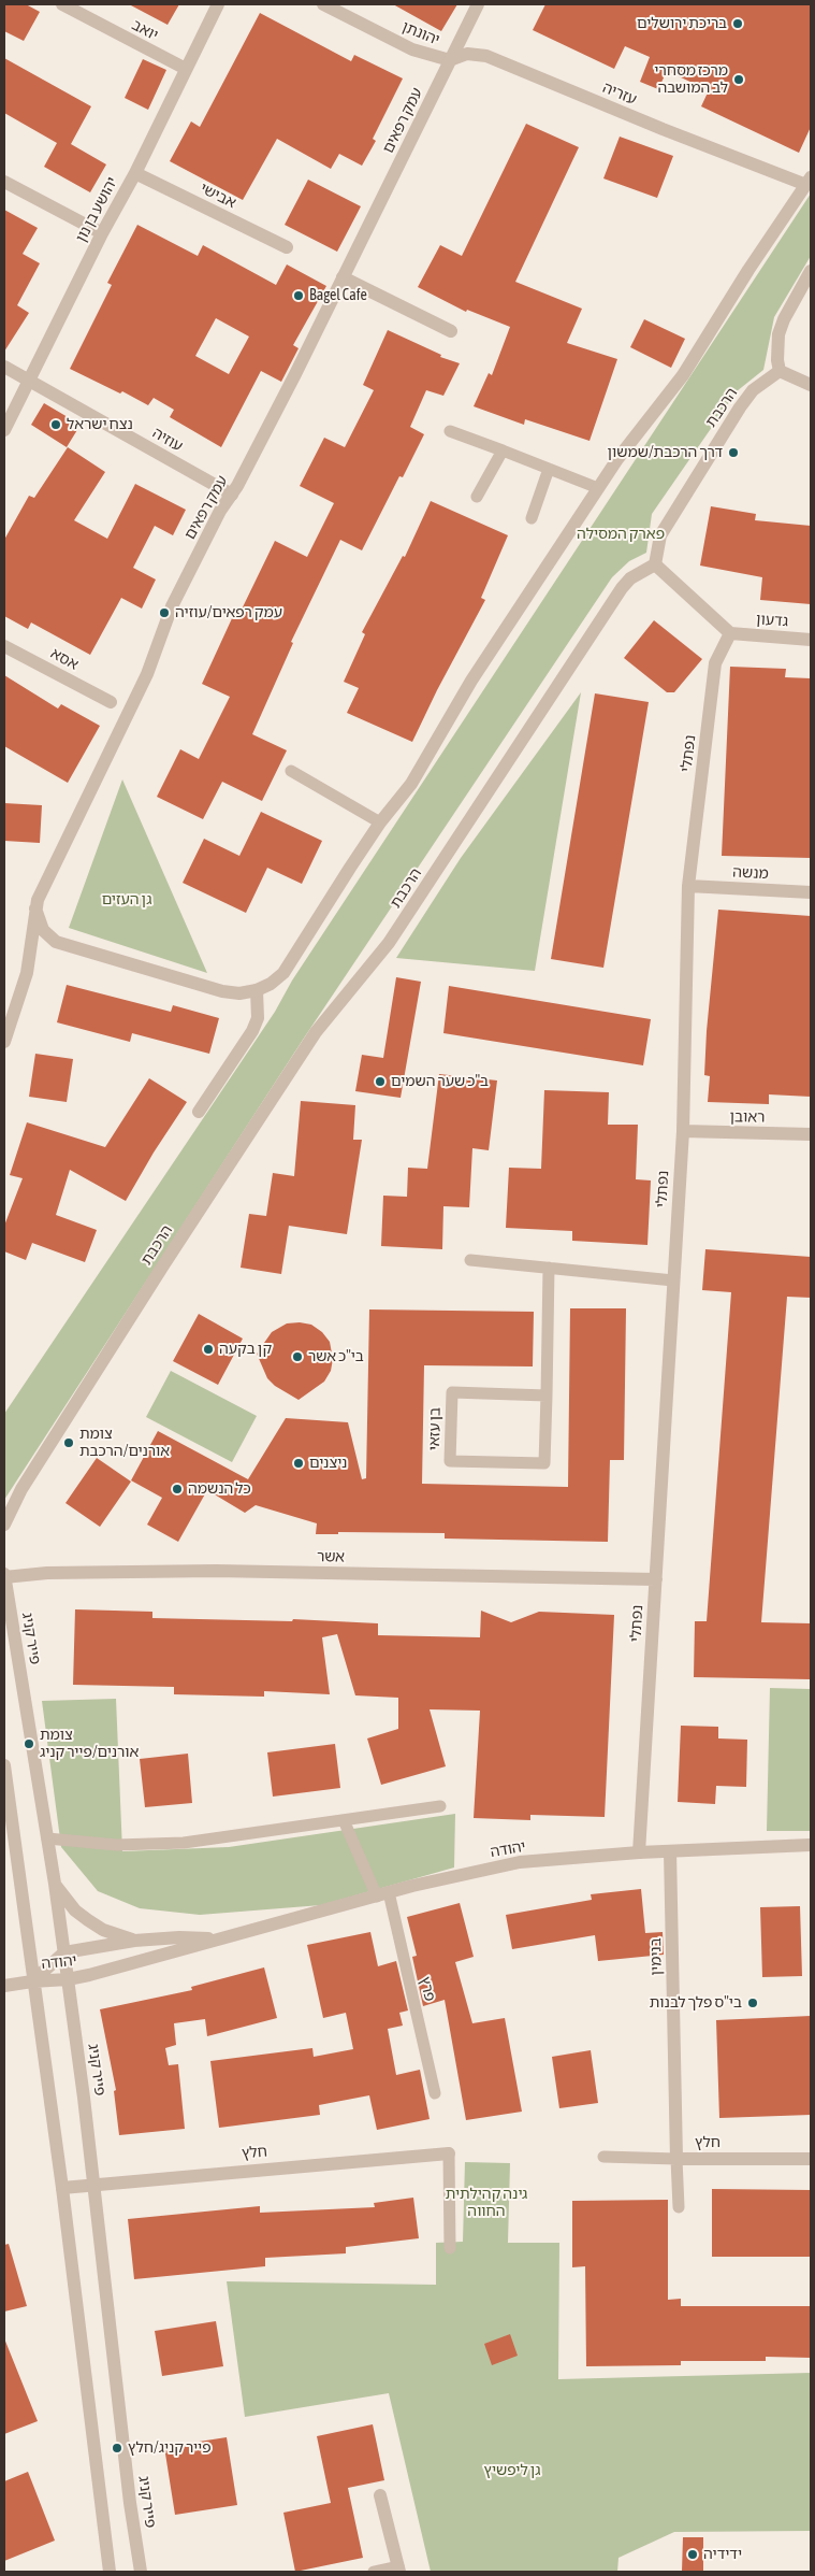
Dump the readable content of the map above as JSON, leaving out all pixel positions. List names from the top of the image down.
{
  "streets": {
    "street": [
      "יואב",
      "יהונתן",
      "עזריה",
      "עמק רפאים",
      "אבישי",
      "יהושע בן נון",
      "הרכבת",
      "עוזיה",
      "גדעון",
      "אסא",
      "נפתלי",
      "מנשה",
      "ראובן",
      "אשר",
      "פייר קניג",
      "יהודה",
      "בנימין",
      "חלץ"
    ],
    "lane": ["בן עזאי", "פרץ"]
  },
  "crossings": [
    ["יואב", "יהושע בן נון"],
    ["יהונתן", "עזריה"],
    ["יהונתן", "עמק רפאים"],
    ["עזריה", "עמק רפאים"],
    ["עמק רפאים", "עוזיה"],
    ["אבישי", "יהושע בן נון"],
    ["יהושע בן נון", "עוזיה"],
    ["גדעון", "נפתלי"],
    ["נפתלי", "מנשה"],
    ["נפתלי", "ראובן"],
    ["נפתלי", "אשר"],
    ["נפתלי", "יהודה"],
    ["אשר", "פייר קניג"],
    ["פייר קניג", "יהודה"],
    ["פייר קניג", "חלץ"],
    ["יהודה", "בנימין"],
    ["יהודה", "פרץ"],
    ["בנימין", "חלץ"]
  ],
  "parks": [
    "פארק המסילה",
    "גן העזים",
    "גינה קהילתית החווה",
    "גן ליפשיץ"
  ],
  "places": [
    "בריכת ירושלים",
    "מרכז מסחרי לב המושבה",
    "Bagel Cafe",
    "נצח ישראל",
    "דרך הרכבת/שמשון",
    "עמק רפאים/עוזיה",
    "ב\"כ שער השמים",
    "קן בקעה",
    "בי\"כ אשר",
    "צומת אורנים/הרכבת",
    "ניצנים",
    "כל הנשמה",
    "צומת אורנים/פייר קניג",
    "בי\"ס פלך לבנות",
    "פייר קניג/חלץ",
    "ידידיה"
  ]
}
